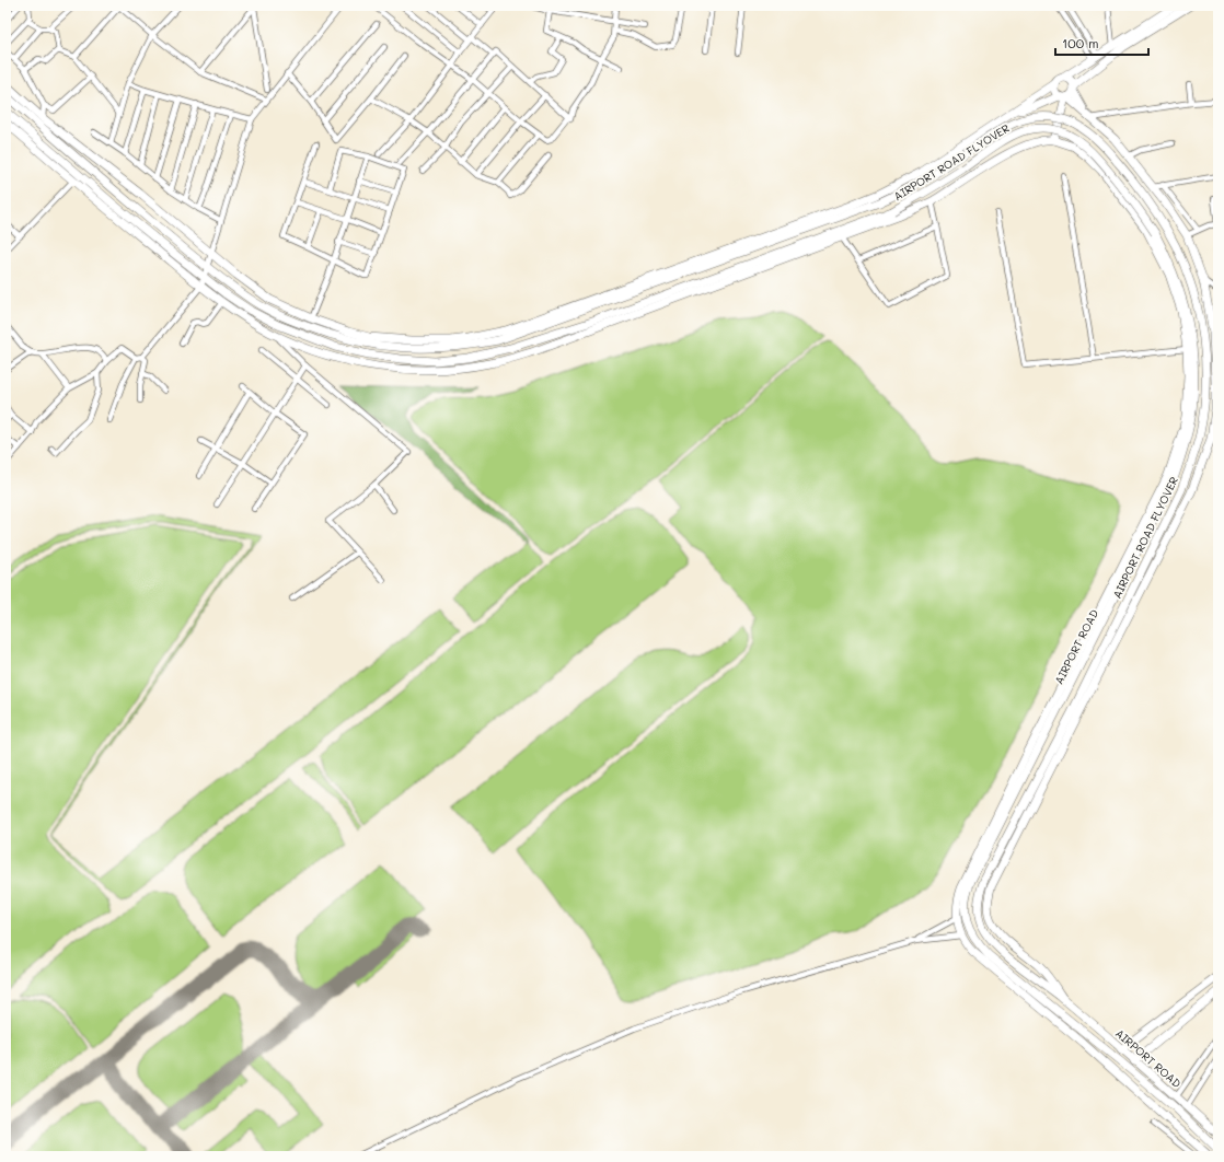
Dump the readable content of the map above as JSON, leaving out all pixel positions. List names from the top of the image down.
{
  "streets": {
    "main road": ["AIRPORT ROAD FLYOVER", "AIRPORT ROAD"]
  },
  "crossings": [
    ["AIRPORT ROAD FLYOVER", "AIRPORT ROAD"]
  ],
  "scale_bar": "100 m"
}
